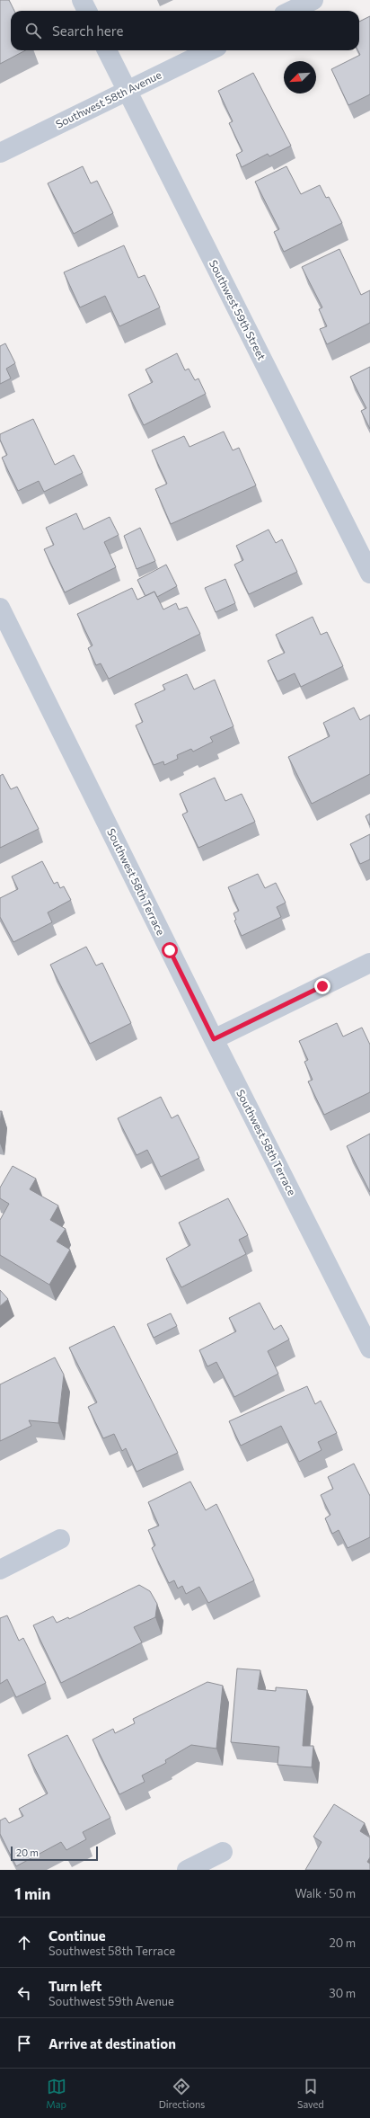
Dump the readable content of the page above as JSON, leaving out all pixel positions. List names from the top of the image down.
{
  "streets": {
    "street": ["Southwest 58th Avenue", "Southwest 59th Street", "Southwest 58th Terrace"]
  },
  "crossings": [
    ["Southwest 58th Avenue", "Southwest 59th Street"]
  ],
  "scale_bar": "20 m",
  "north": "bottom left",
  "page": {
    "search": "Search here",
    "scale": "20 m",
    "heading": ["1 min", "Walk · 50 m"],
    "list": [
      ["Continue", "Southwest 58th Terrace", "20 m"],
      ["Turn left", "Southwest 59th Avenue", "30 m"],
      "Arrive at destination"
    ],
    "nav": ["Map", "Directions", "Saved"]
  }
}
